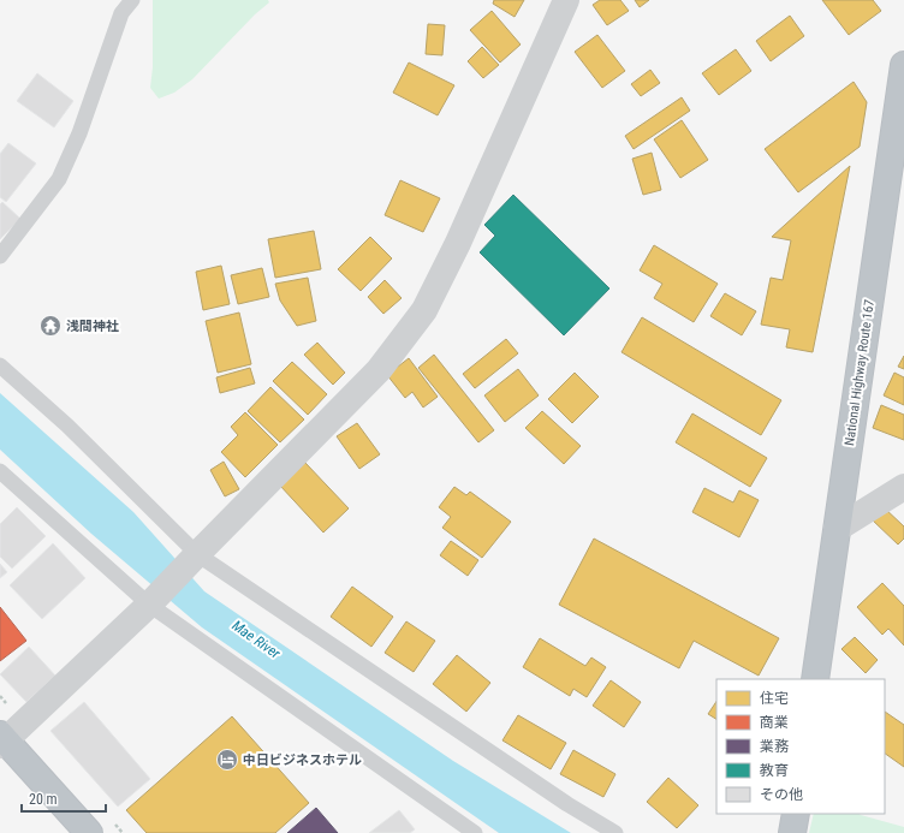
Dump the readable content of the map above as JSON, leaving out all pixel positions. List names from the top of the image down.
{
  "streets": {
    "highway": ["National Highway Route 167"]
  },
  "water": ["Mae River"],
  "places": {
    "temple": ["浅間神社"],
    "hotel": ["中日ビジネスホテル"]
  },
  "legend": [
    "住宅",
    "商業",
    "業務",
    "教育",
    "その他"
  ],
  "scale_bar": "20 m"
}
